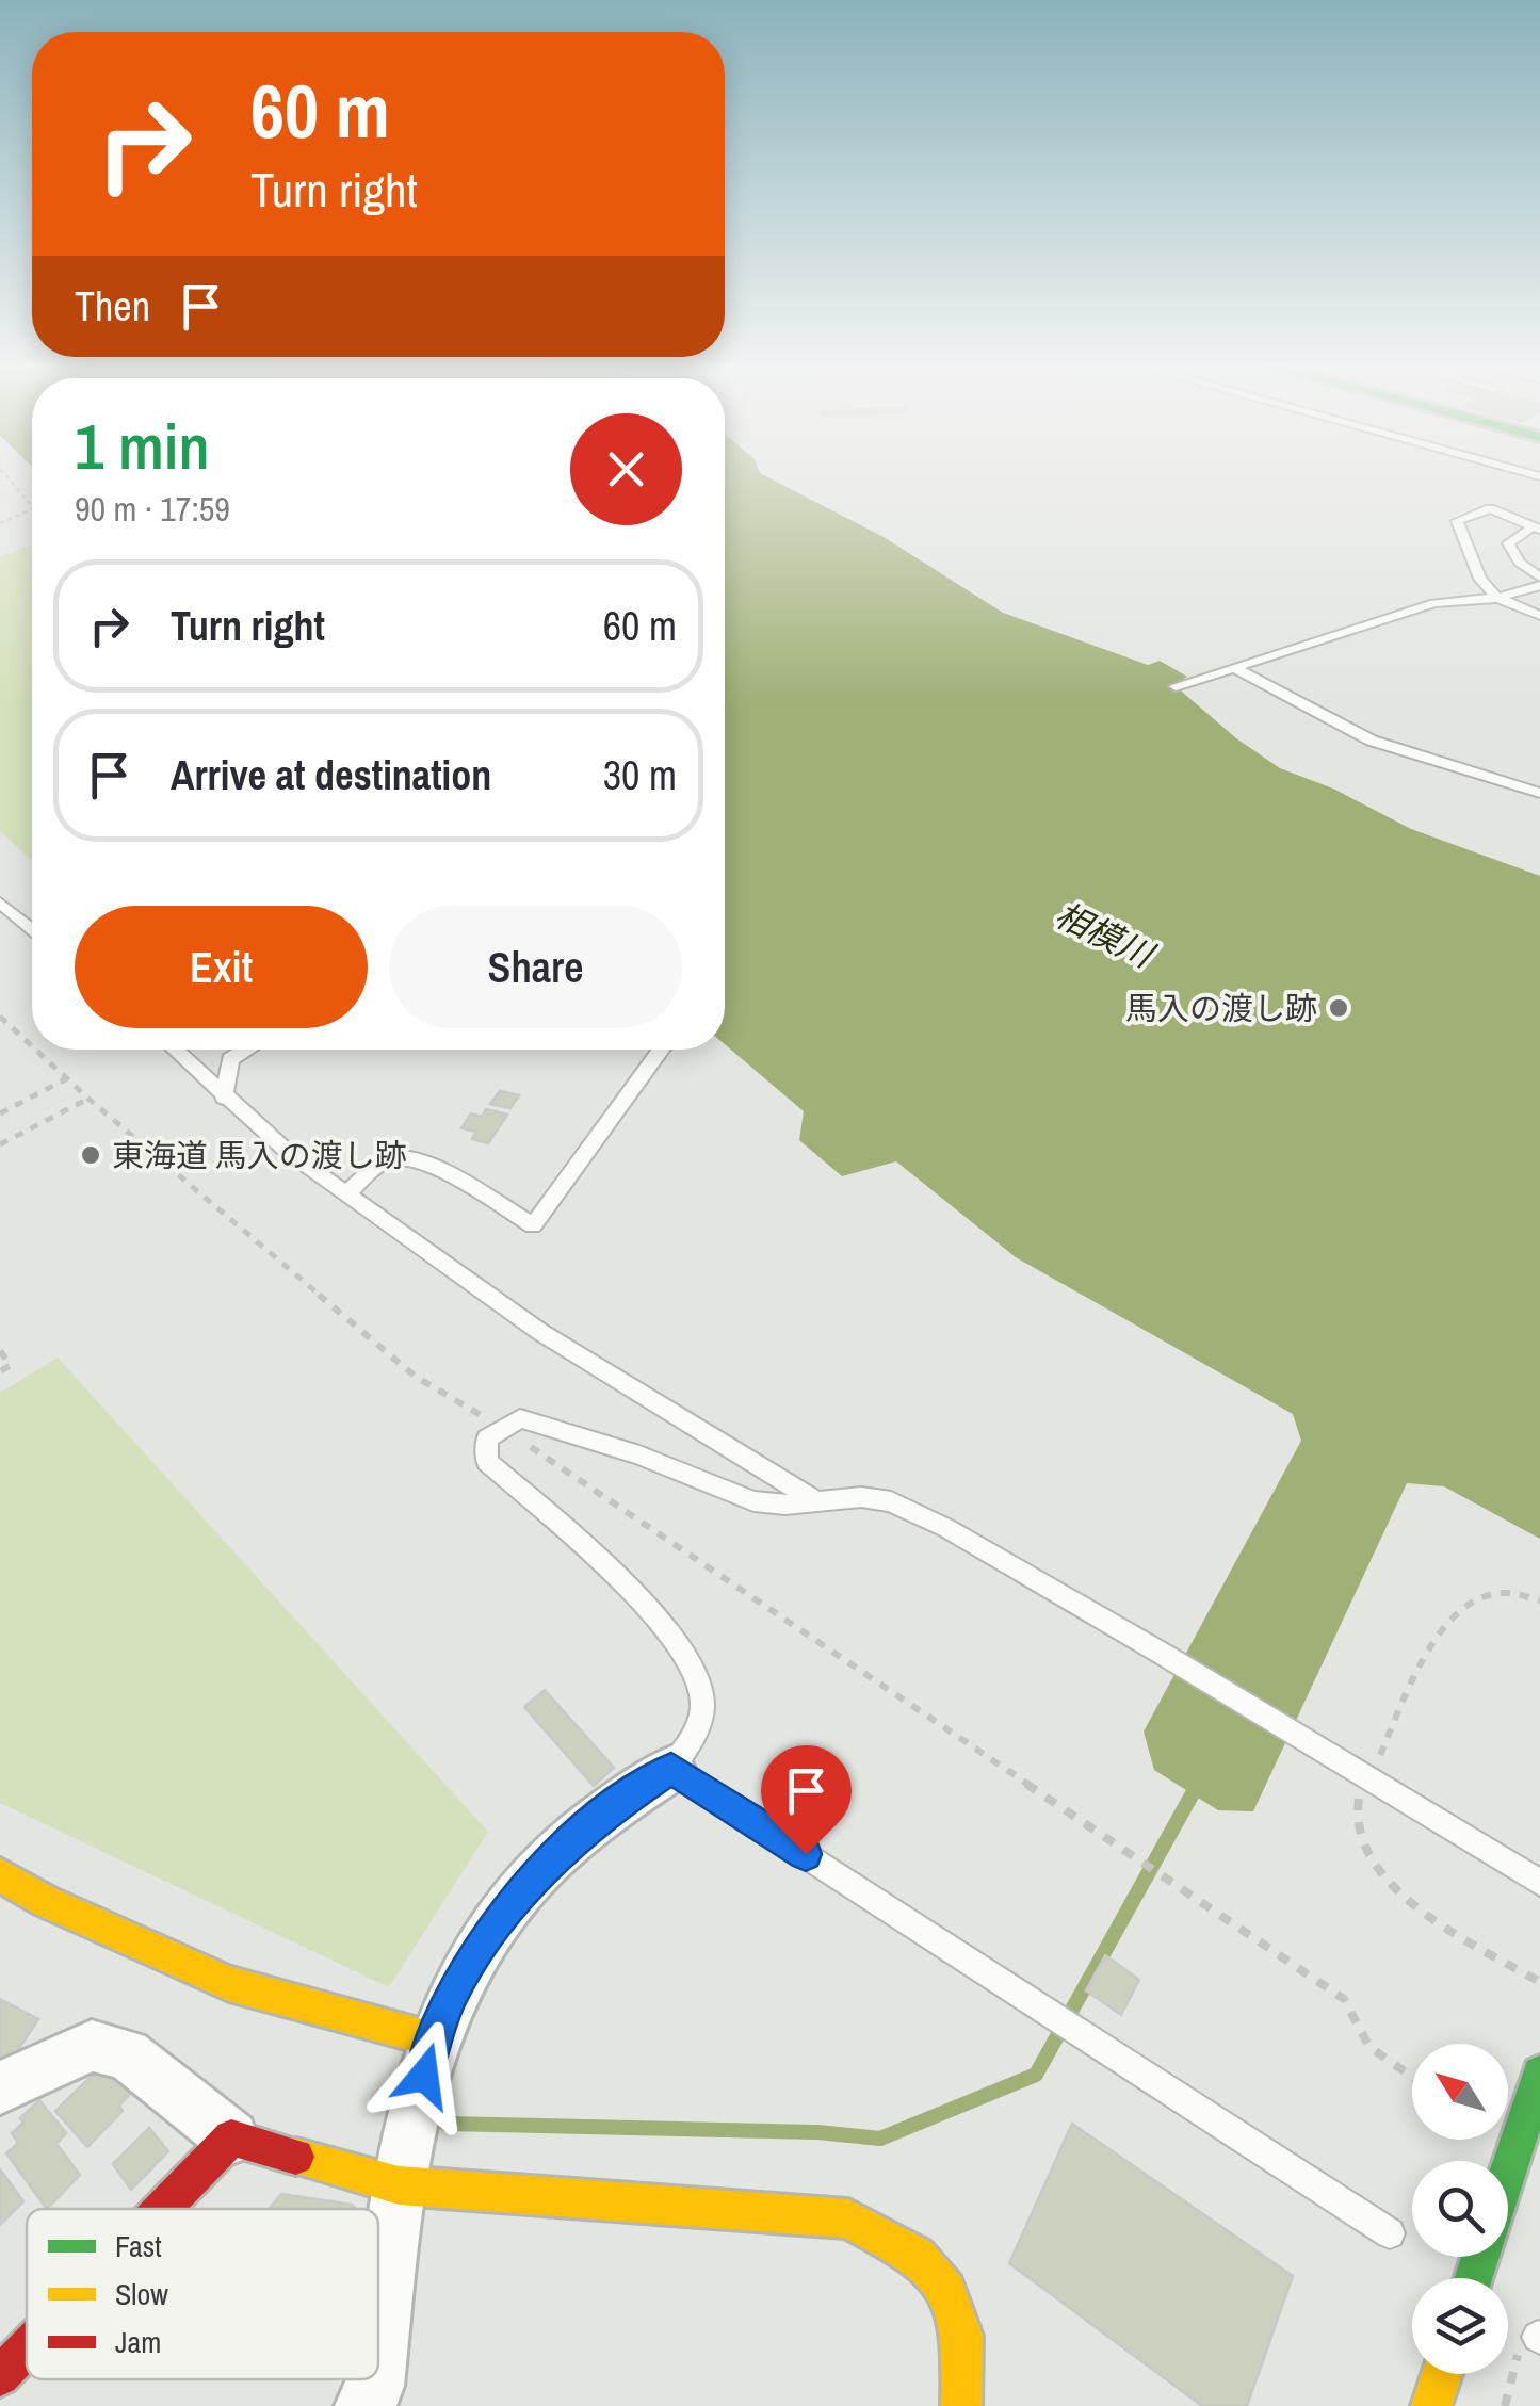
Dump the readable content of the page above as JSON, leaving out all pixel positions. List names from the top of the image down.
{
  "water": ["相模川"],
  "places": ["馬入の渡し跡", "東海道 馬入の渡し跡"],
  "legend": ["Fast", "Slow", "Jam"],
  "north": "top left",
  "page": {
    "turn": ["60 m", "Turn right"],
    "then": "Then",
    "heading": ["1 min", "90 m · 17:59"],
    "list": [
      {
        "name": "Turn right",
        "value": "60 m"
      },
      {
        "name": "Arrive at destination",
        "value": "30 m"
      }
    ],
    "buttons": ["Exit", "Share"]
  }
}
